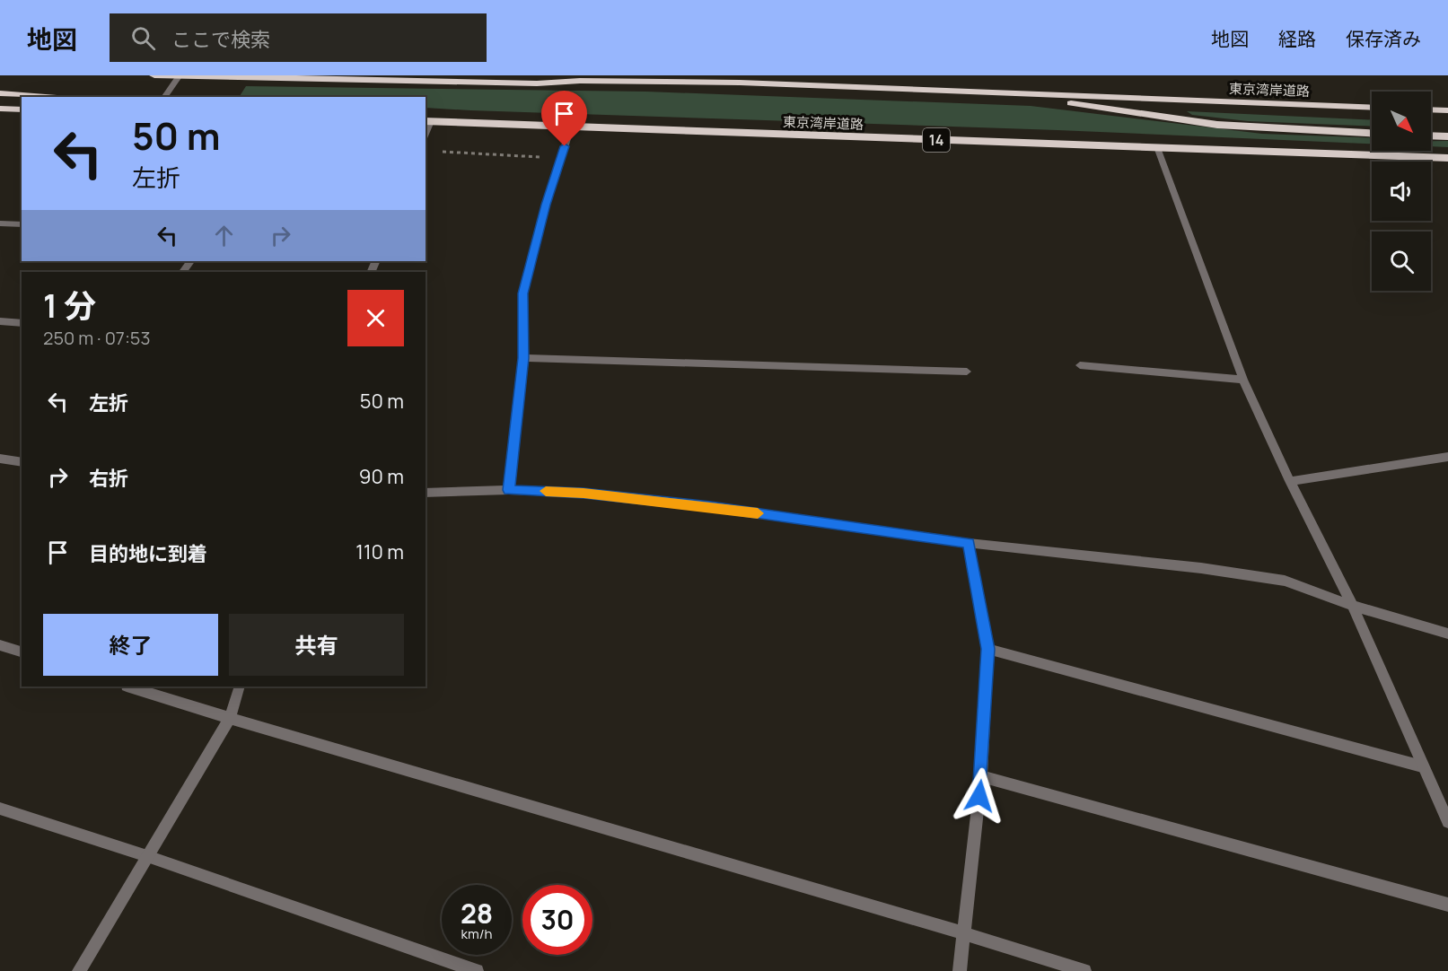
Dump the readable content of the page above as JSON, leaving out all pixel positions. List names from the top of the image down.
{
  "streets": {
    "highway": ["東京湾岸道路", "14"]
  },
  "north": "bottom right",
  "page": {
    "header": "地図",
    "search": "ここで検索",
    "nav": ["地図", "経路", "保存済み"],
    "turn": ["50 m", "左折"],
    "heading": ["1 分", "250 m · 07:53"],
    "list": [
      {
        "name": "左折",
        "value": "50 m"
      },
      {
        "name": "右折",
        "value": "90 m"
      },
      {
        "name": "目的地に到着",
        "value": "110 m"
      }
    ],
    "buttons": ["終了", "共有"],
    "speed": "28 km/h",
    "limit": "30"
  }
}
